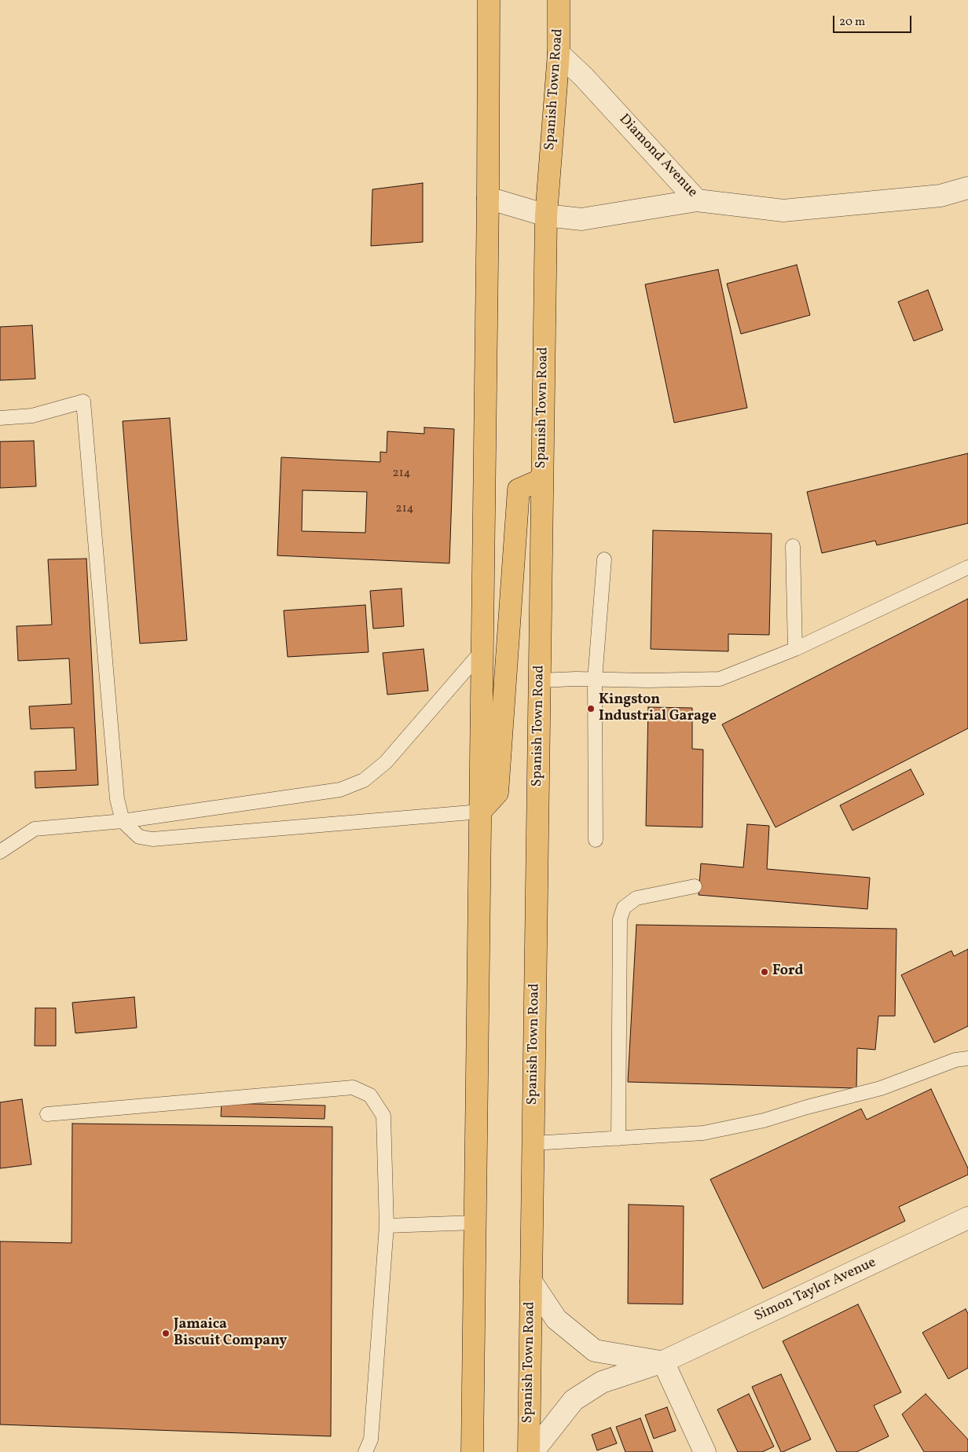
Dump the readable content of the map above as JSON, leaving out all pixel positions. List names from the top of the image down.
{
  "streets": {
    "highway": ["Spanish Town Road"],
    "street": ["Diamond Avenue", "Simon Taylor Avenue"]
  },
  "crossings": [
    ["Spanish Town Road", "Diamond Avenue"]
  ],
  "places": ["Kingston Industrial Garage", "Ford", "Jamaica Biscuit Company"],
  "house_numbers": ["214", "214"],
  "scale_bar": "20 m"
}
